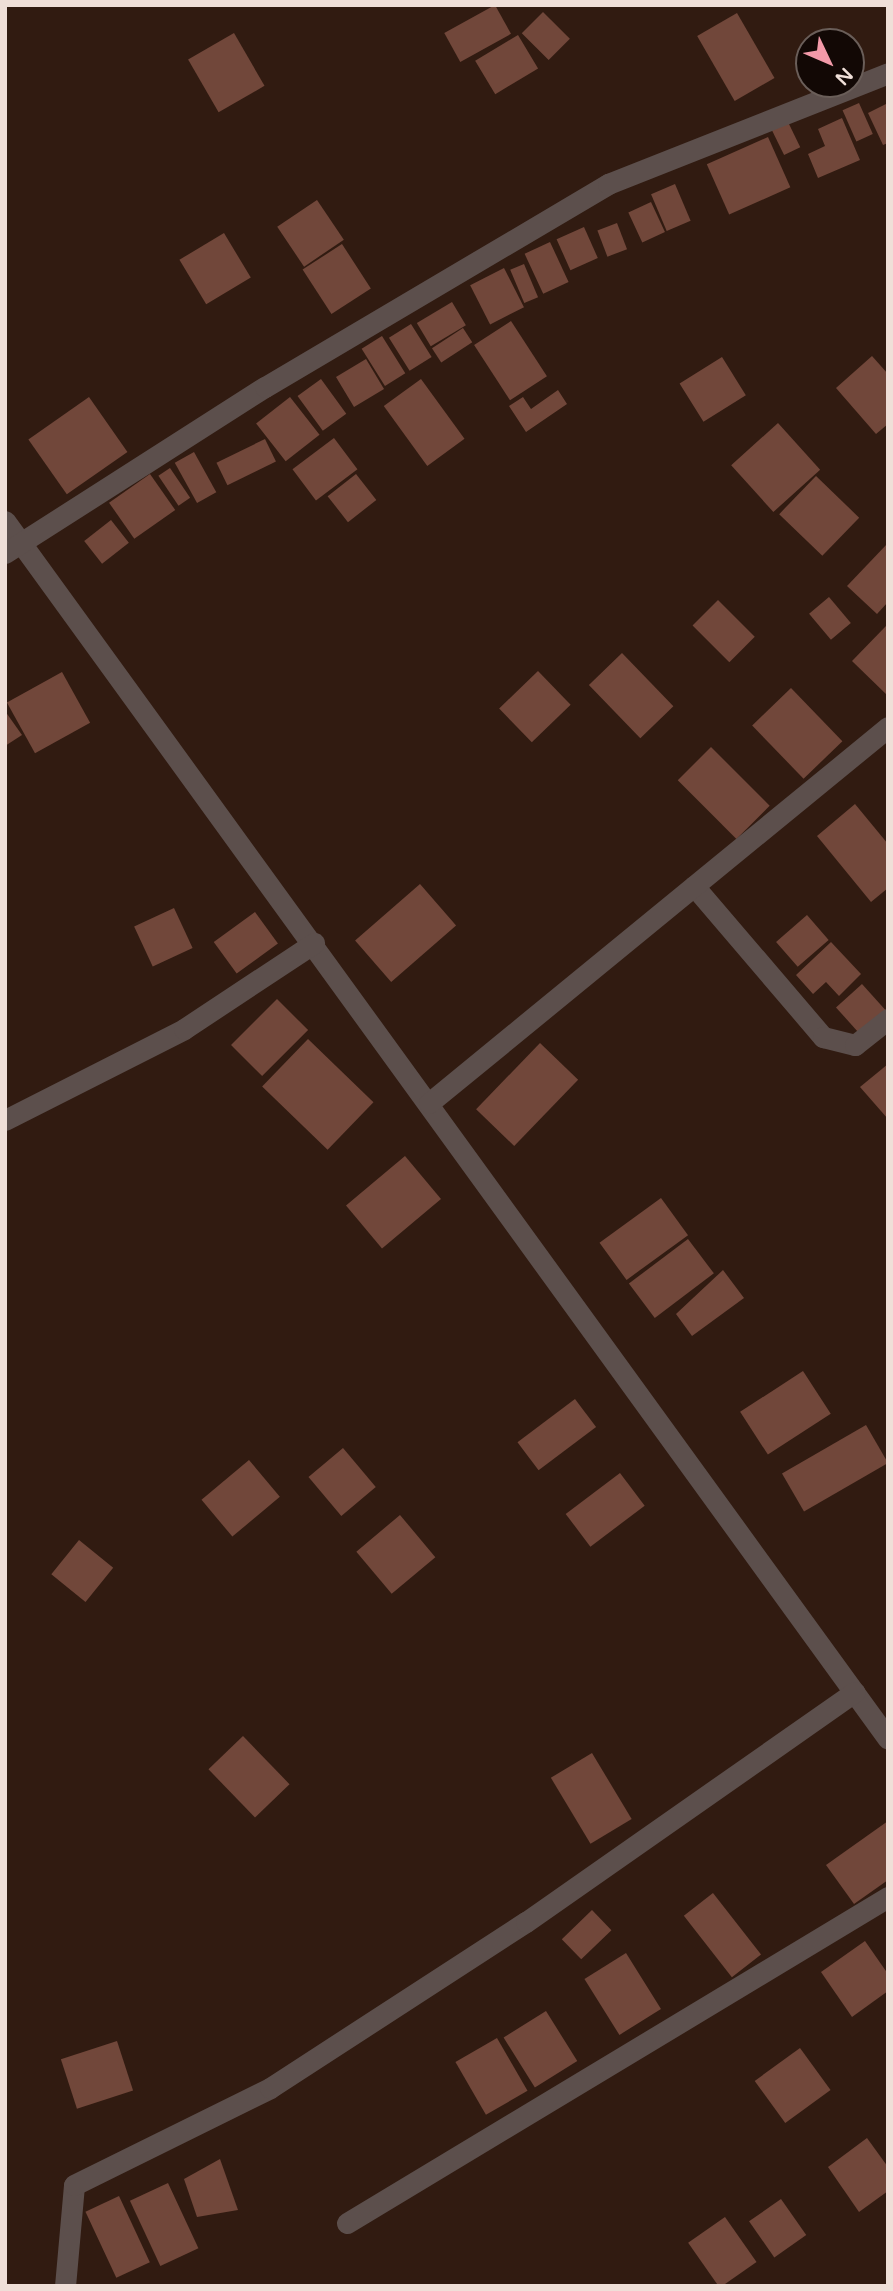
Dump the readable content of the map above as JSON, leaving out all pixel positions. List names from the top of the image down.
{
  "north": "bottom right"
}
